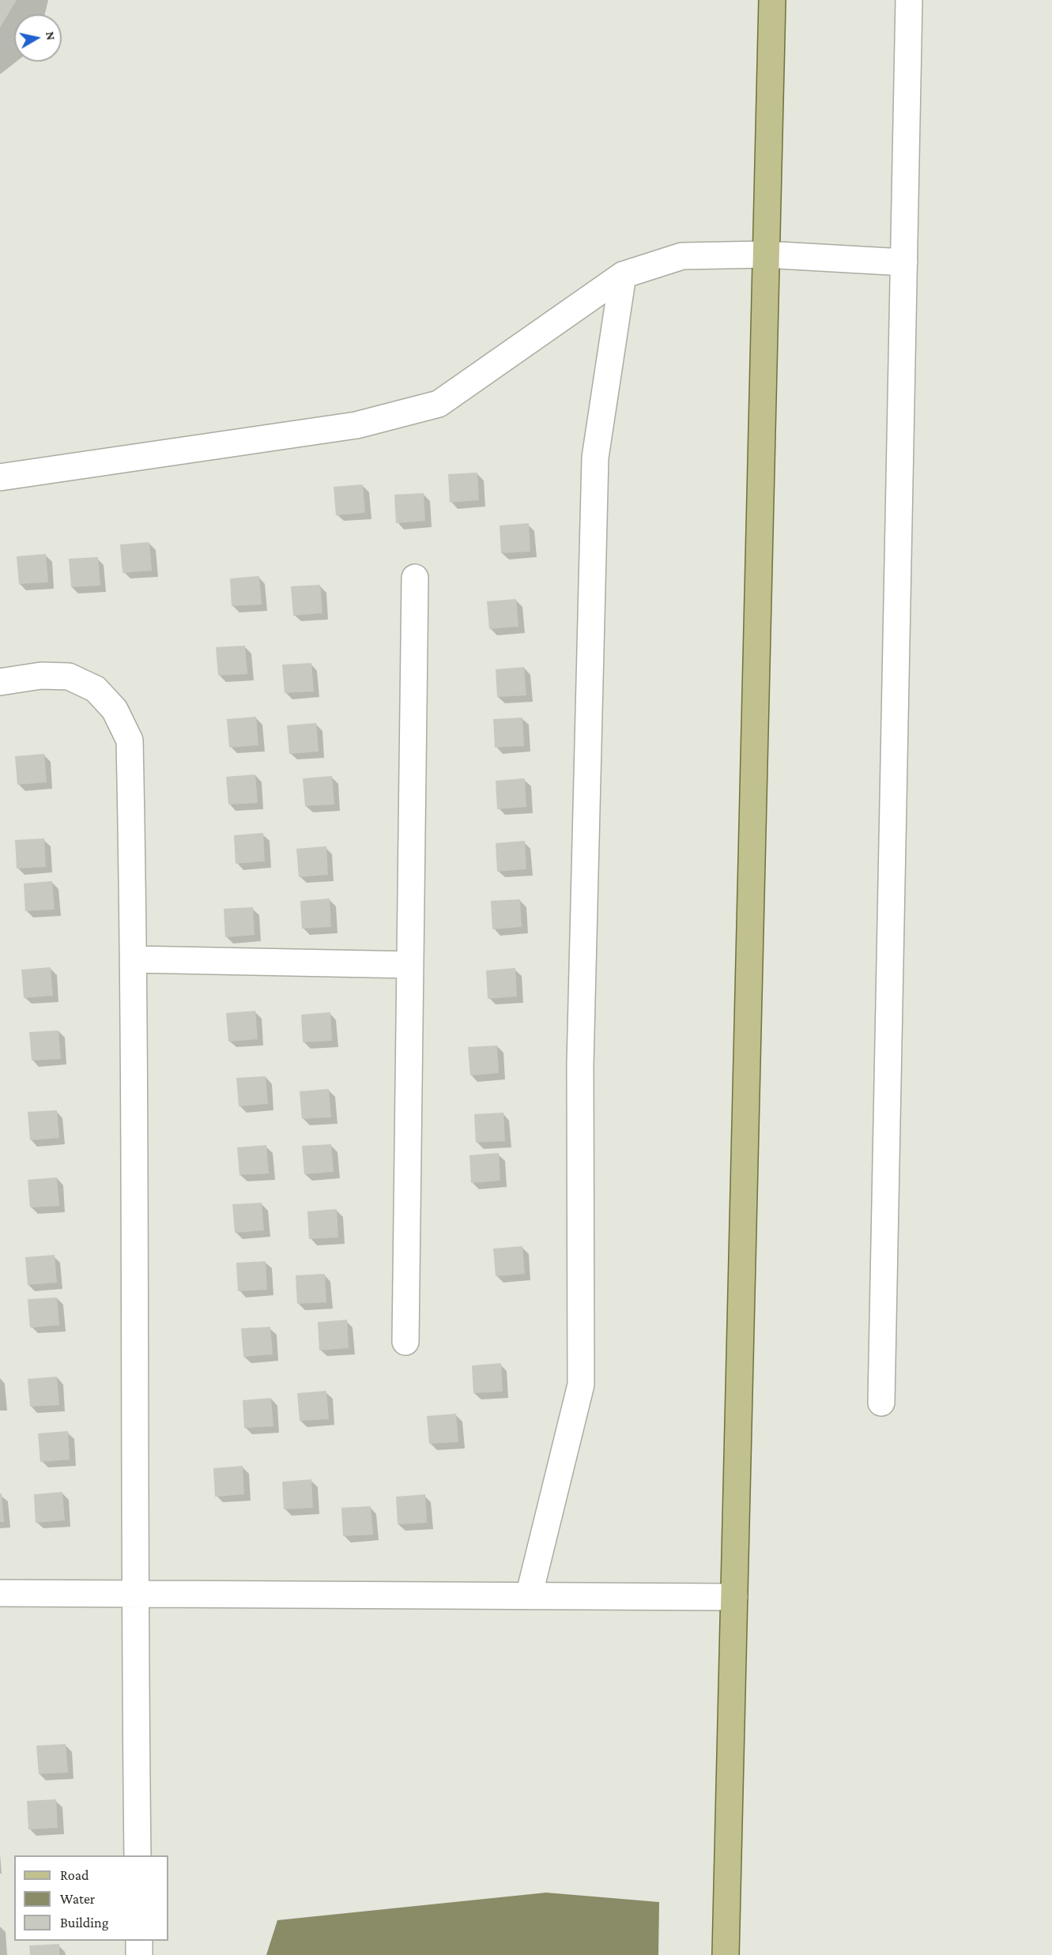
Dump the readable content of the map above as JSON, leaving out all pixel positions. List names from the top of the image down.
{
  "legend": ["Road", "Water", "Building"],
  "north": "right"
}
